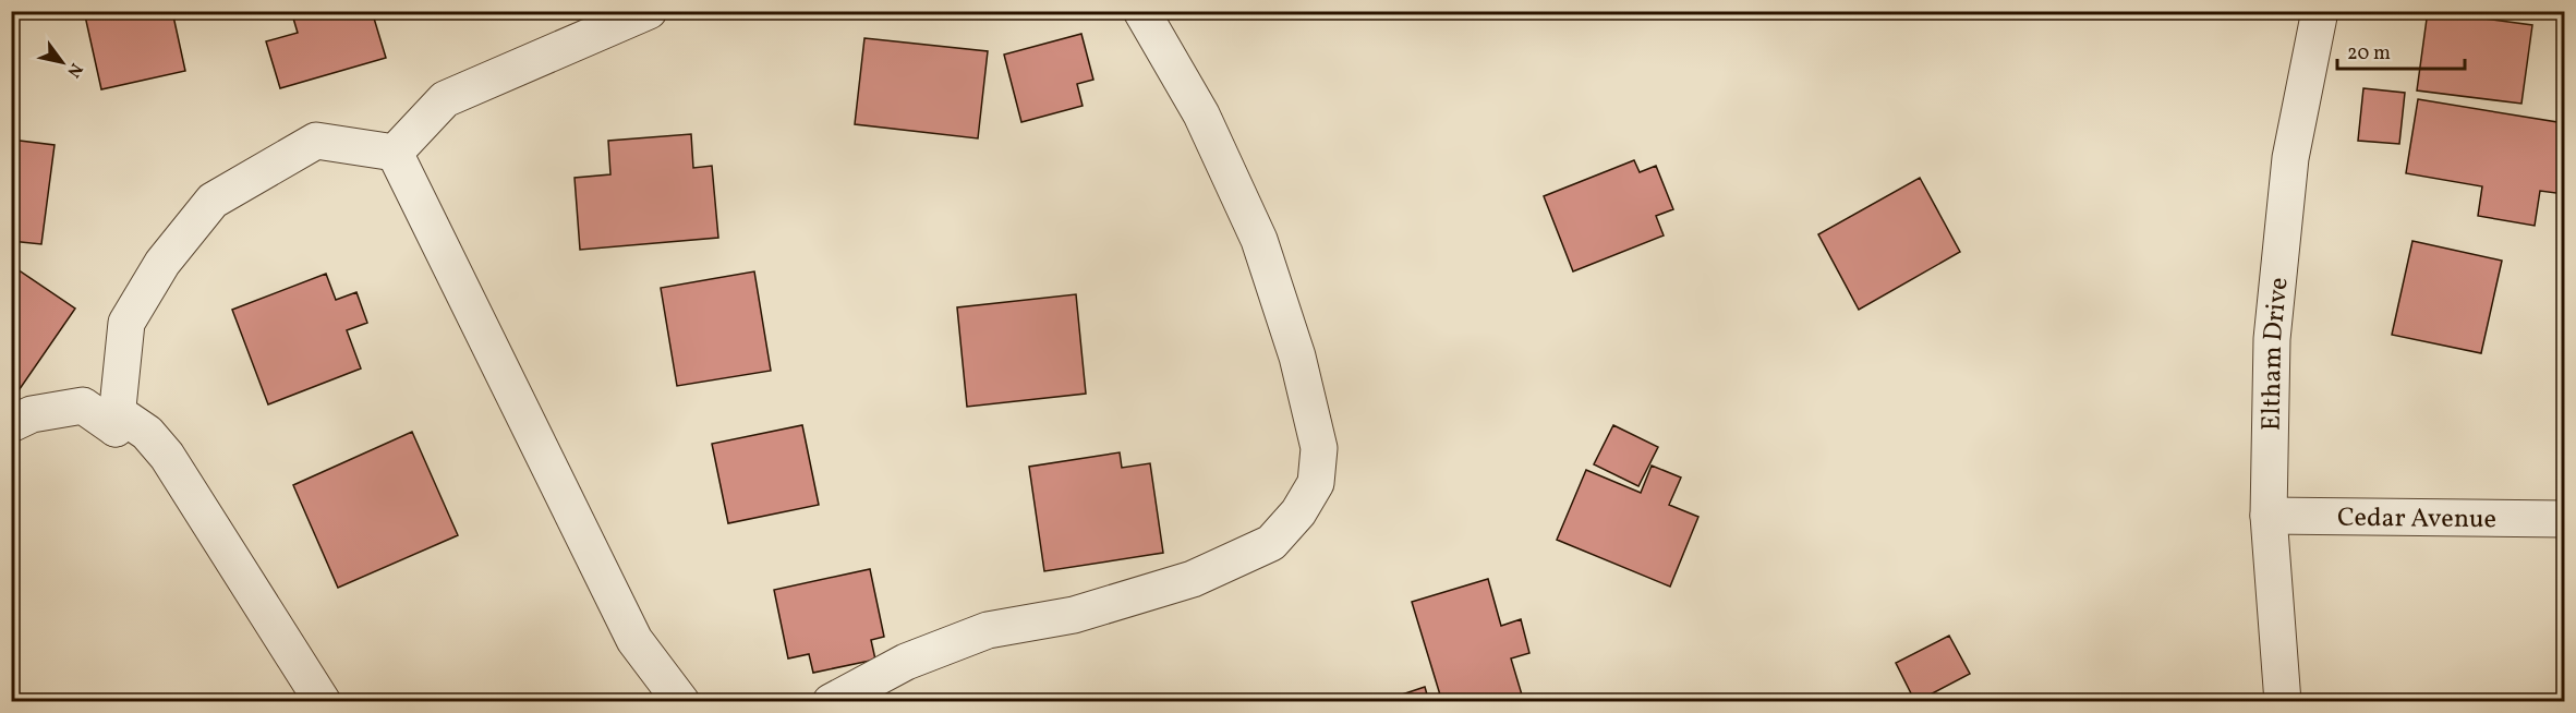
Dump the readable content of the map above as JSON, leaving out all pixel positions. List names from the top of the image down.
{
  "streets": {
    "street": ["Eltham Drive", "Cedar Avenue"]
  },
  "crossings": [
    ["Eltham Drive", "Cedar Avenue"]
  ],
  "scale_bar": "20 m",
  "north": "bottom right"
}
